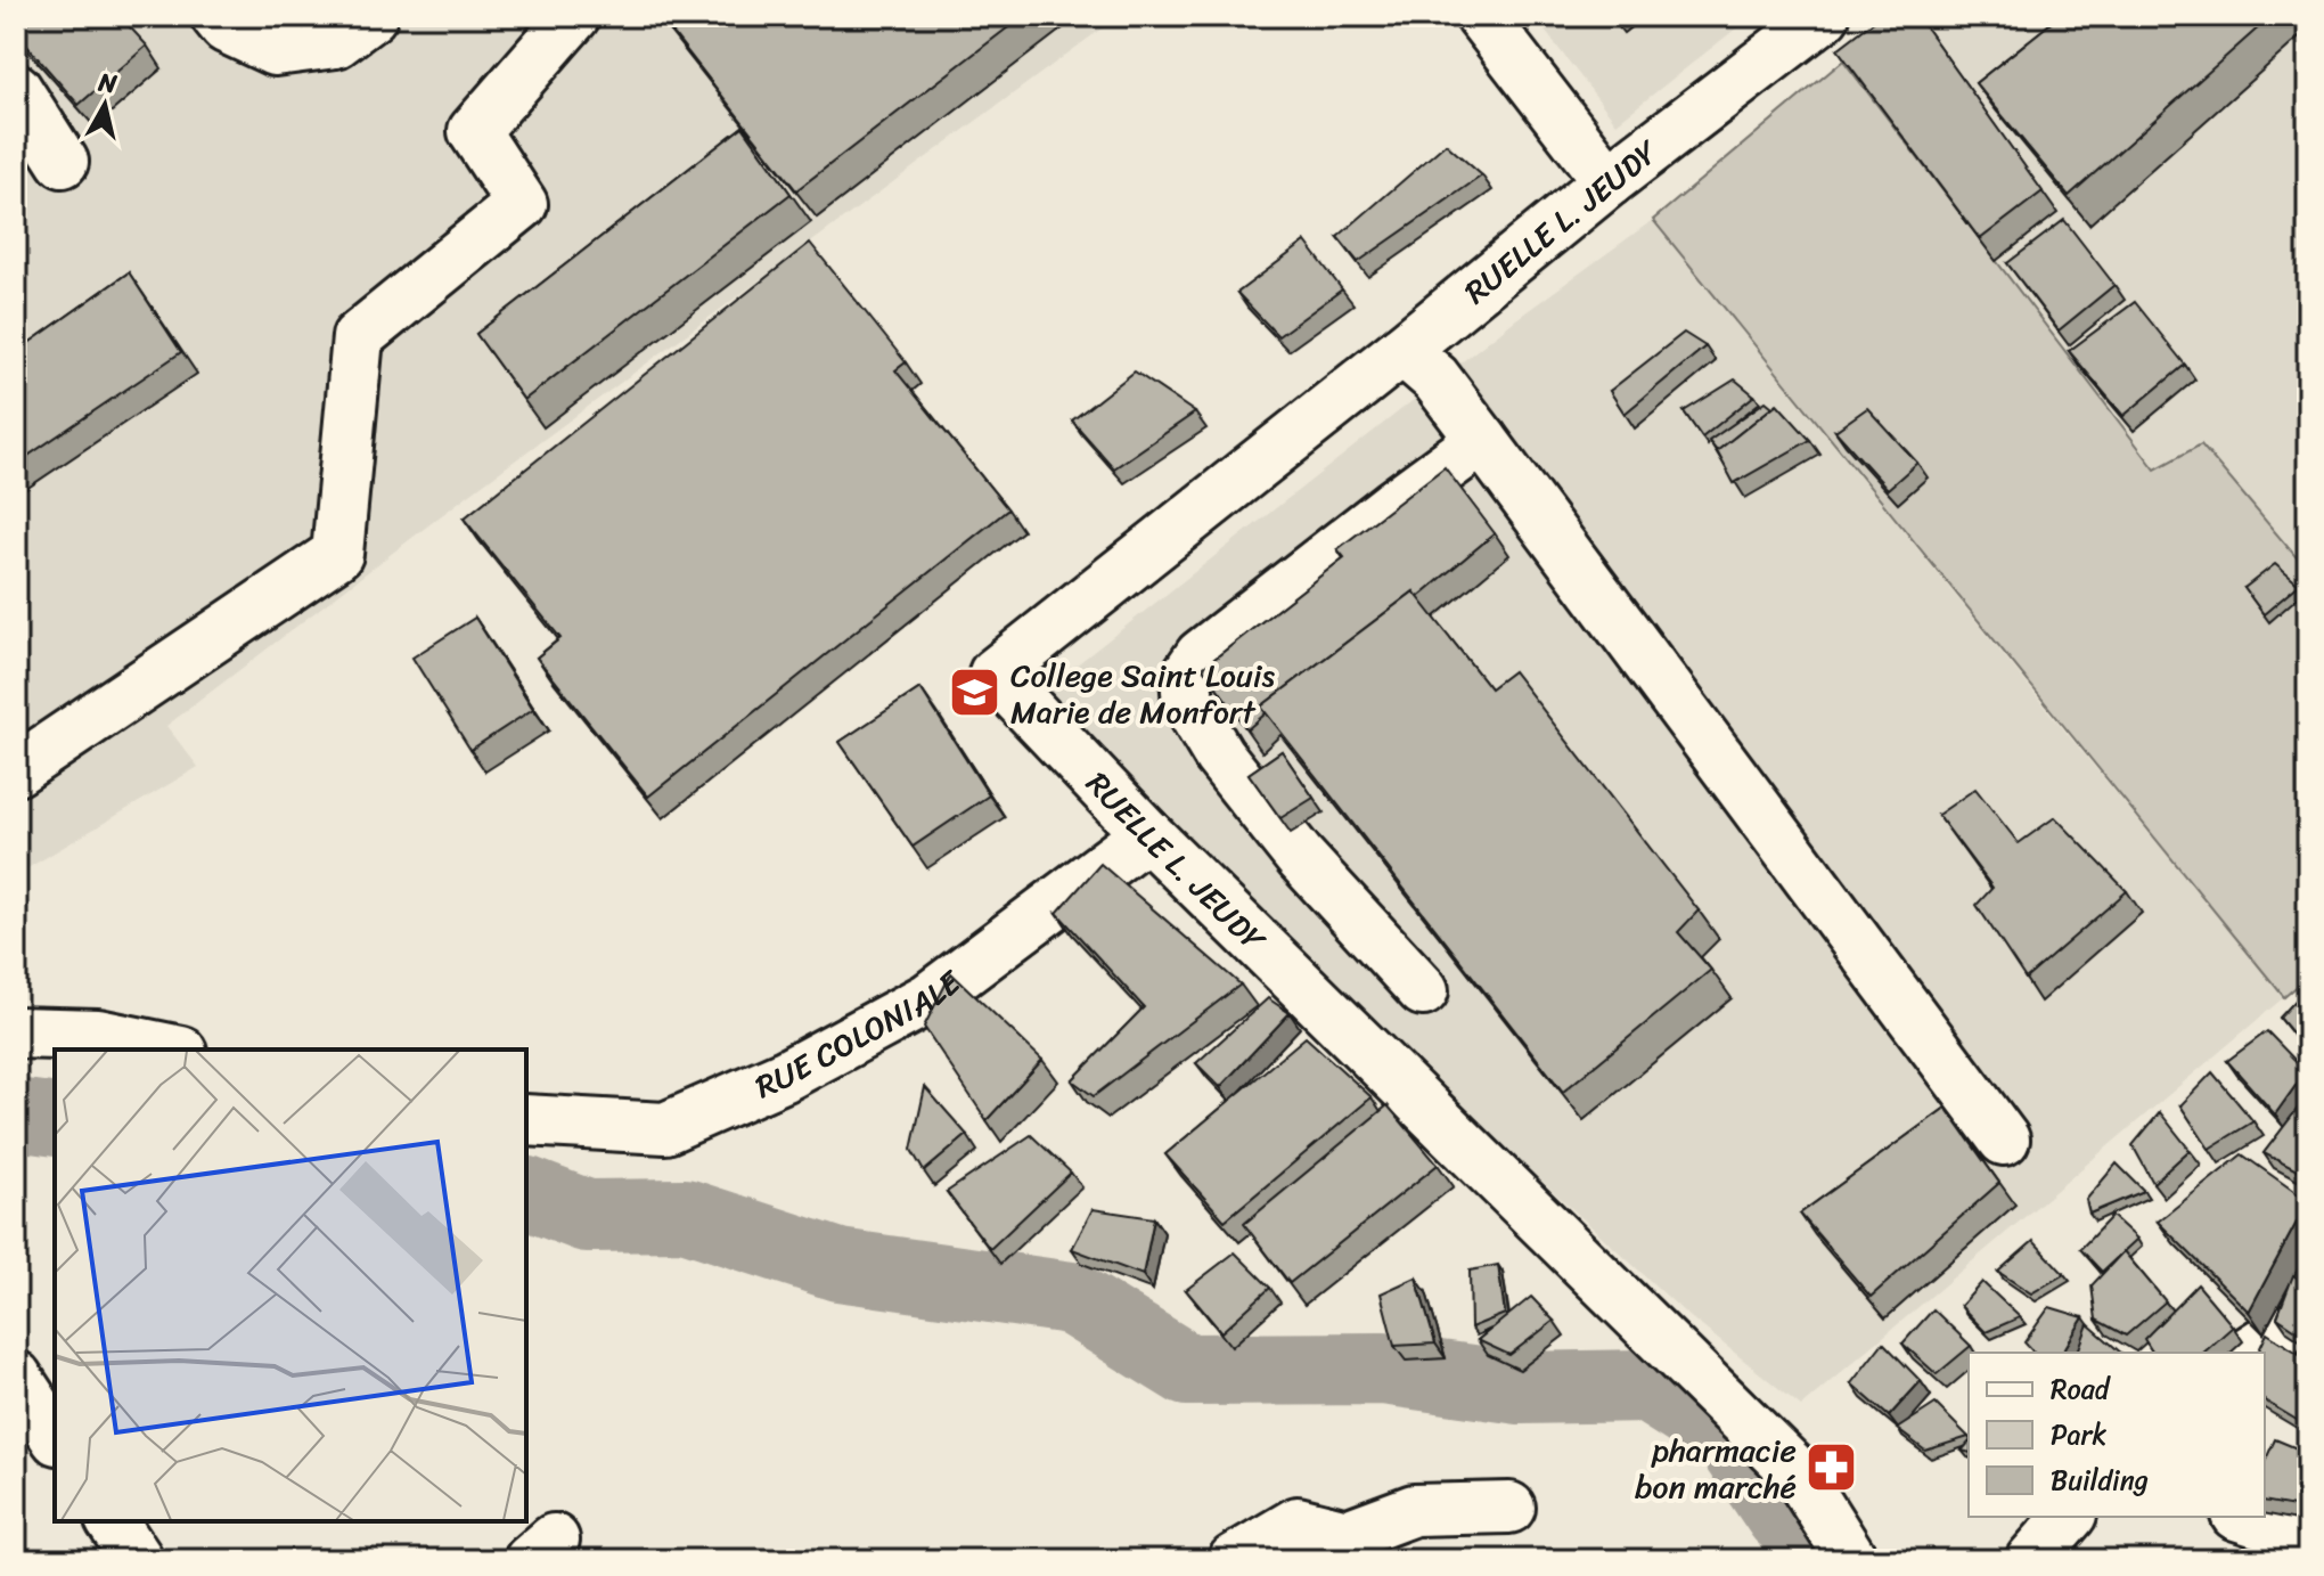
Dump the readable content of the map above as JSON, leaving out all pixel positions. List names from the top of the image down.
{
  "streets": {
    "street": ["RUELLE L. JEUDY", "RUE COLONIALE"]
  },
  "crossings": [
    ["RUELLE L. JEUDY", "RUE COLONIALE"]
  ],
  "places": {
    "school or university": ["College Saint Louis Marie de Monfort"],
    "pharmacy": ["pharmacie bon marché"]
  },
  "legend": ["Road", "Park", "Building"],
  "north": "top"
}
